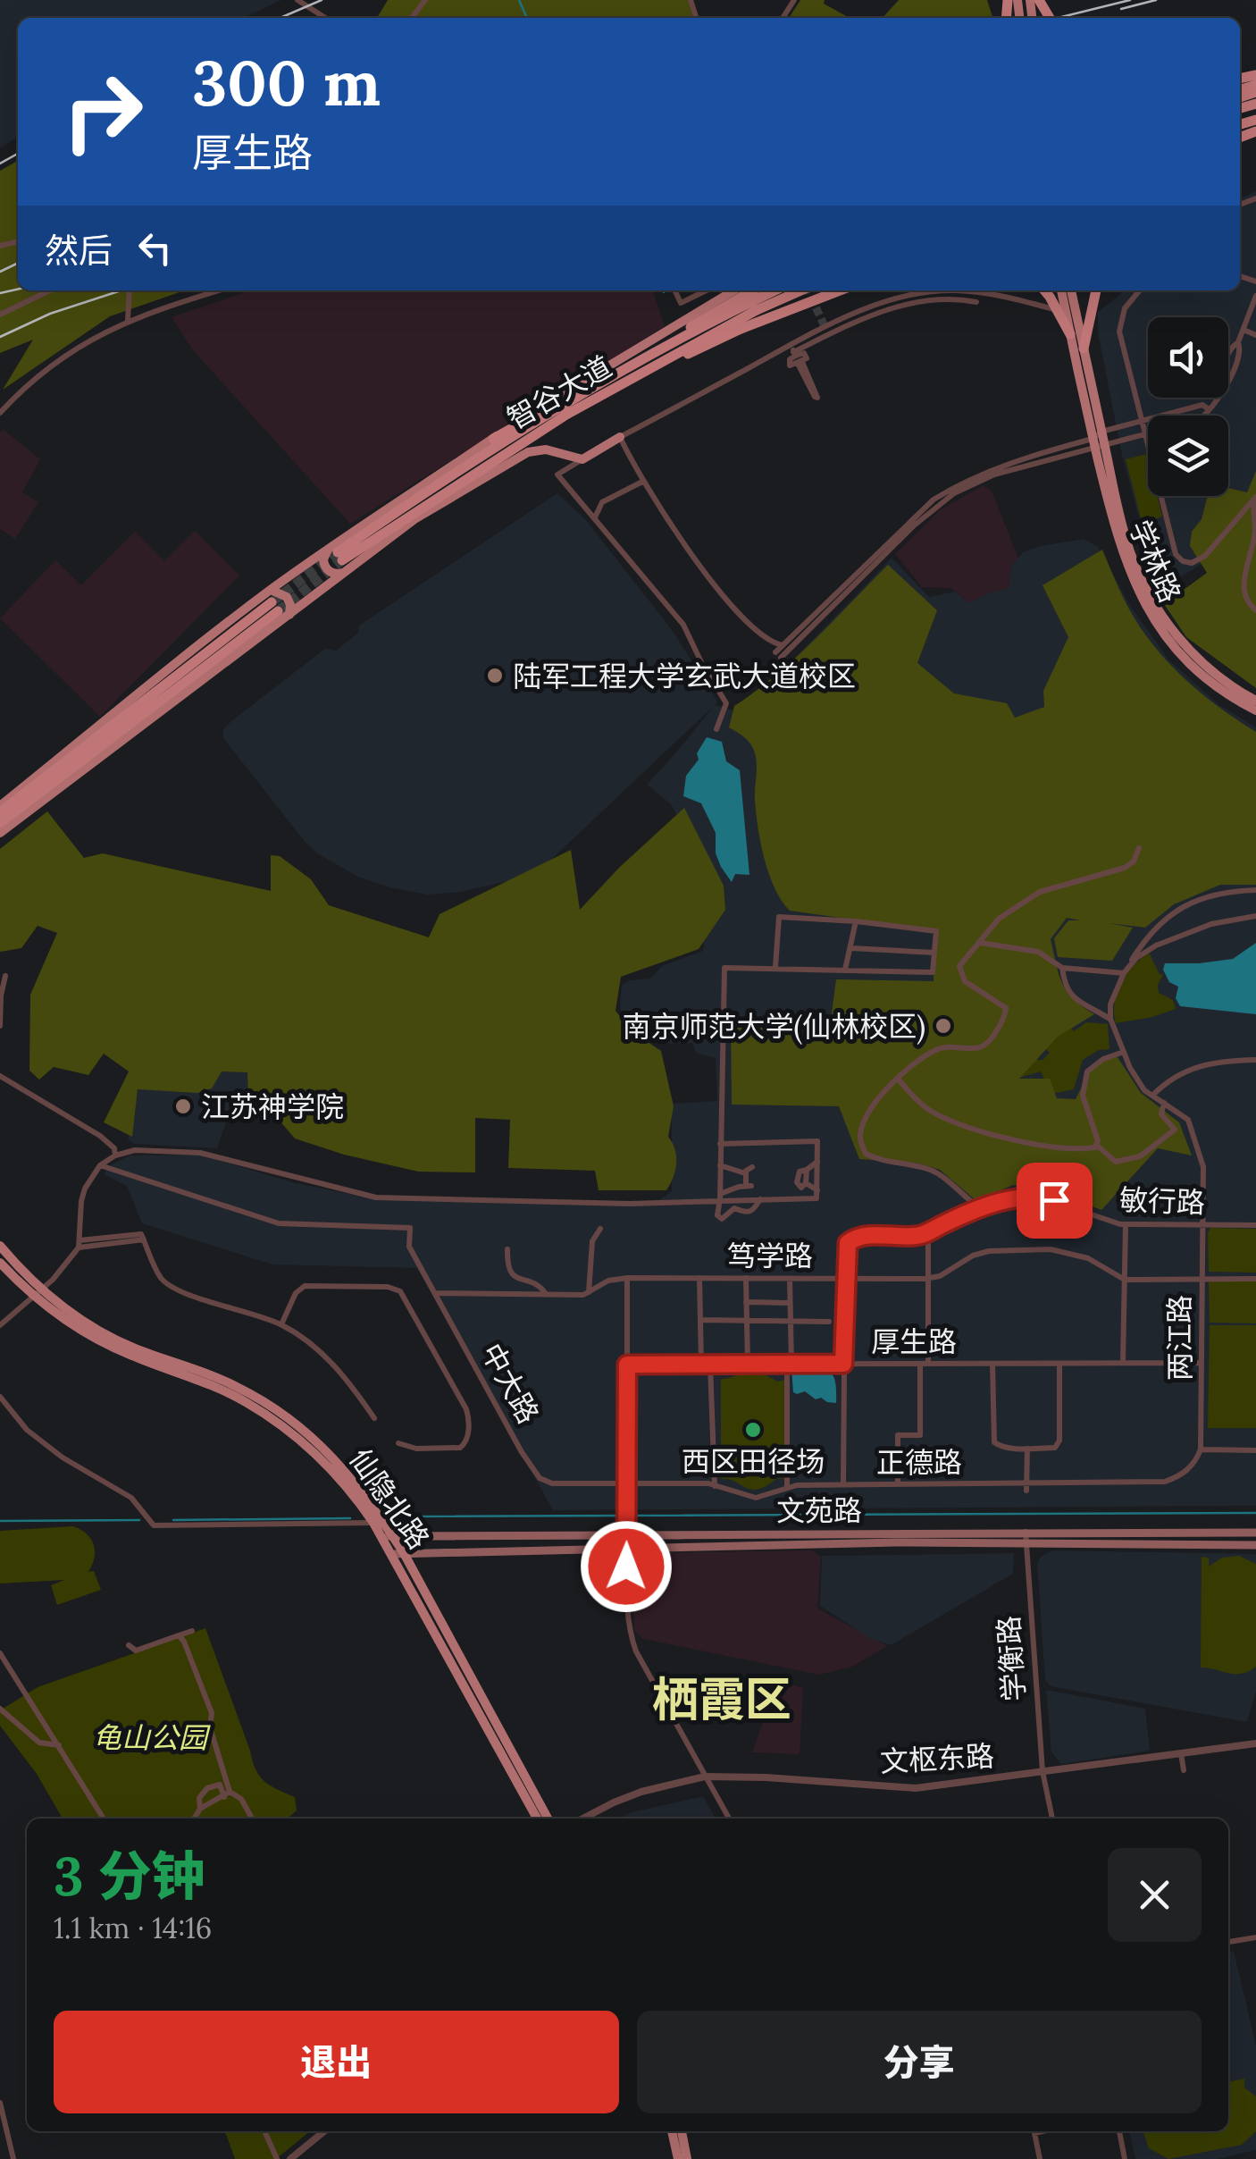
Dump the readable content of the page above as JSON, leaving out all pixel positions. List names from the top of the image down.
{
  "streets": {
    "highway": ["智谷大道"],
    "main road": ["学林路", "仙隐北路", "文苑路"],
    "street": [
      "敏行路",
      "笃学路",
      "两江路",
      "厚生路",
      "中大路",
      "正德路",
      "学衡路",
      "文枢东路"
    ]
  },
  "crossings": [
    ["敏行路", "笃学路"],
    ["敏行路", "两江路"],
    ["笃学路", "中大路"],
    ["两江路", "厚生路"],
    ["两江路", "正德路"],
    ["中大路", "正德路"],
    ["仙隐北路", "文苑路"],
    ["文苑路", "学衡路"],
    ["学衡路", "文枢东路"]
  ],
  "districts": ["栖霞区"],
  "parks": ["龟山公园"],
  "places": [
    "陆军工程大学玄武大道校区",
    "南京师范大学(仙林校区)",
    "江苏神学院",
    "西区田径场"
  ],
  "page": {
    "turn": ["300 m", "厚生路"],
    "then": "然后",
    "heading": ["3 分钟", "1.1 km · 14:16"],
    "buttons": ["退出", "分享"]
  }
}
